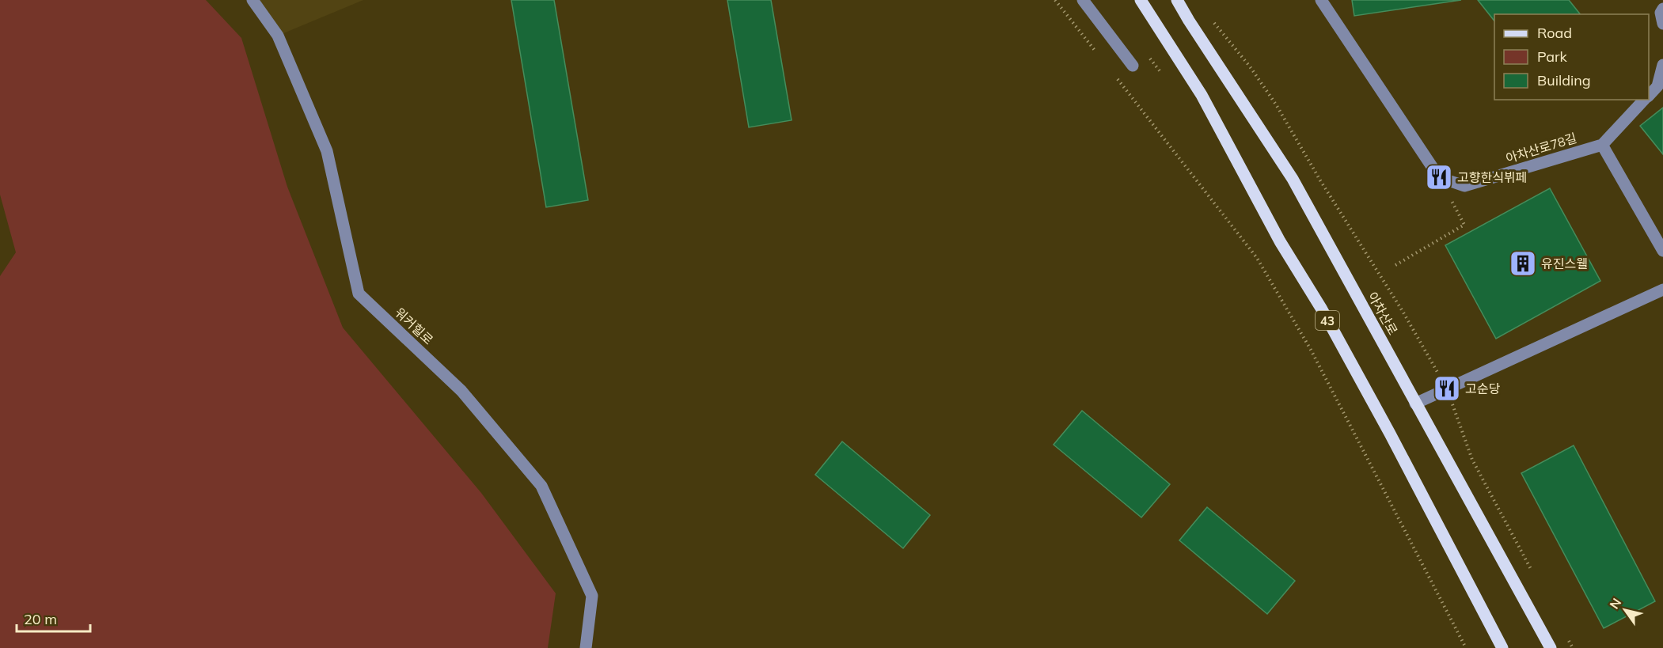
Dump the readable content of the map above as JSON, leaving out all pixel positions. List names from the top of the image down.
{
  "streets": {
    "main road": ["아차산로", "43"],
    "street": ["아차산로78길", "워커힐로"]
  },
  "places": {
    "restaurant": ["고향한식뷔페", "고순당"],
    "building": ["유진스웰"]
  },
  "legend": ["Road", "Park", "Building"],
  "scale_bar": "20 m",
  "north": "top left"
}
